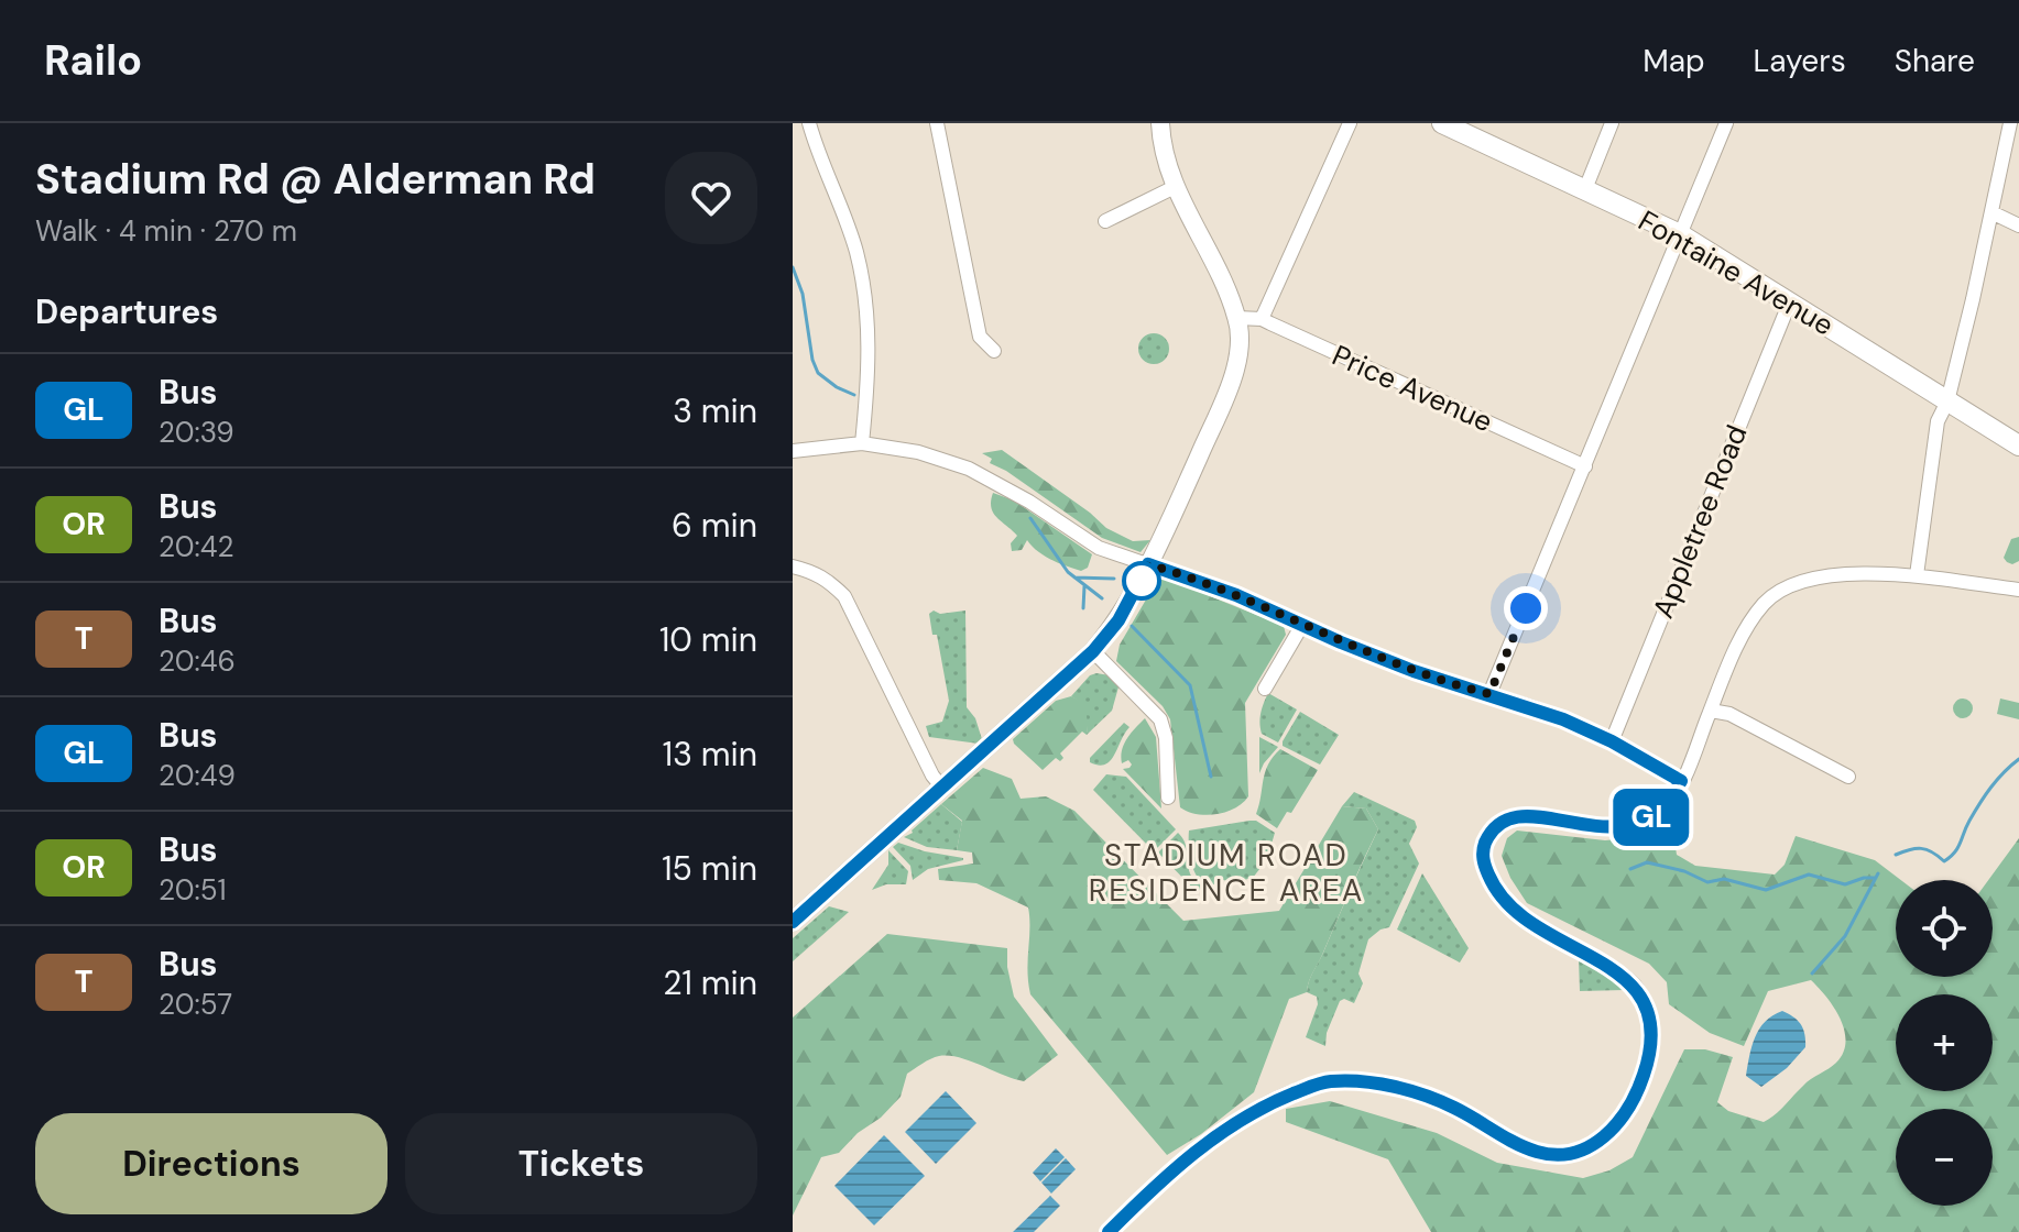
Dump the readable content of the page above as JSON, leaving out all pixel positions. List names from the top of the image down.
{
  "streets": {
    "main road": ["Fontaine Avenue"],
    "street": ["Price Avenue", "Appletree Road"]
  },
  "crossings": [
    ["Fontaine Avenue", "Appletree Road"]
  ],
  "districts": ["STADIUM ROAD RESIDENCE AREA"],
  "lines": ["bus line GL"],
  "page": {
    "header": "Railo",
    "nav": ["Map", "Layers", "Share"],
    "heading": [
      ["Stadium Rd @ Alderman Rd", "Walk · 4 min · 270 m"],
      "Departures"
    ],
    "on_map": "GL",
    "list": [
      {
        "mark": "GL",
        "name": "Bus",
        "note": "20:39",
        "value": "3 min"
      },
      {
        "mark": "OR",
        "name": "Bus",
        "note": "20:42",
        "value": "6 min"
      },
      {
        "mark": "T",
        "name": "Bus",
        "note": "20:46",
        "value": "10 min"
      },
      {
        "mark": "GL",
        "name": "Bus",
        "note": "20:49",
        "value": "13 min"
      },
      {
        "mark": "OR",
        "name": "Bus",
        "note": "20:51",
        "value": "15 min"
      },
      {
        "mark": "T",
        "name": "Bus",
        "note": "20:57",
        "value": "21 min"
      }
    ],
    "map_buttons": ["+", "−"],
    "buttons": ["Directions", "Tickets"]
  }
}
